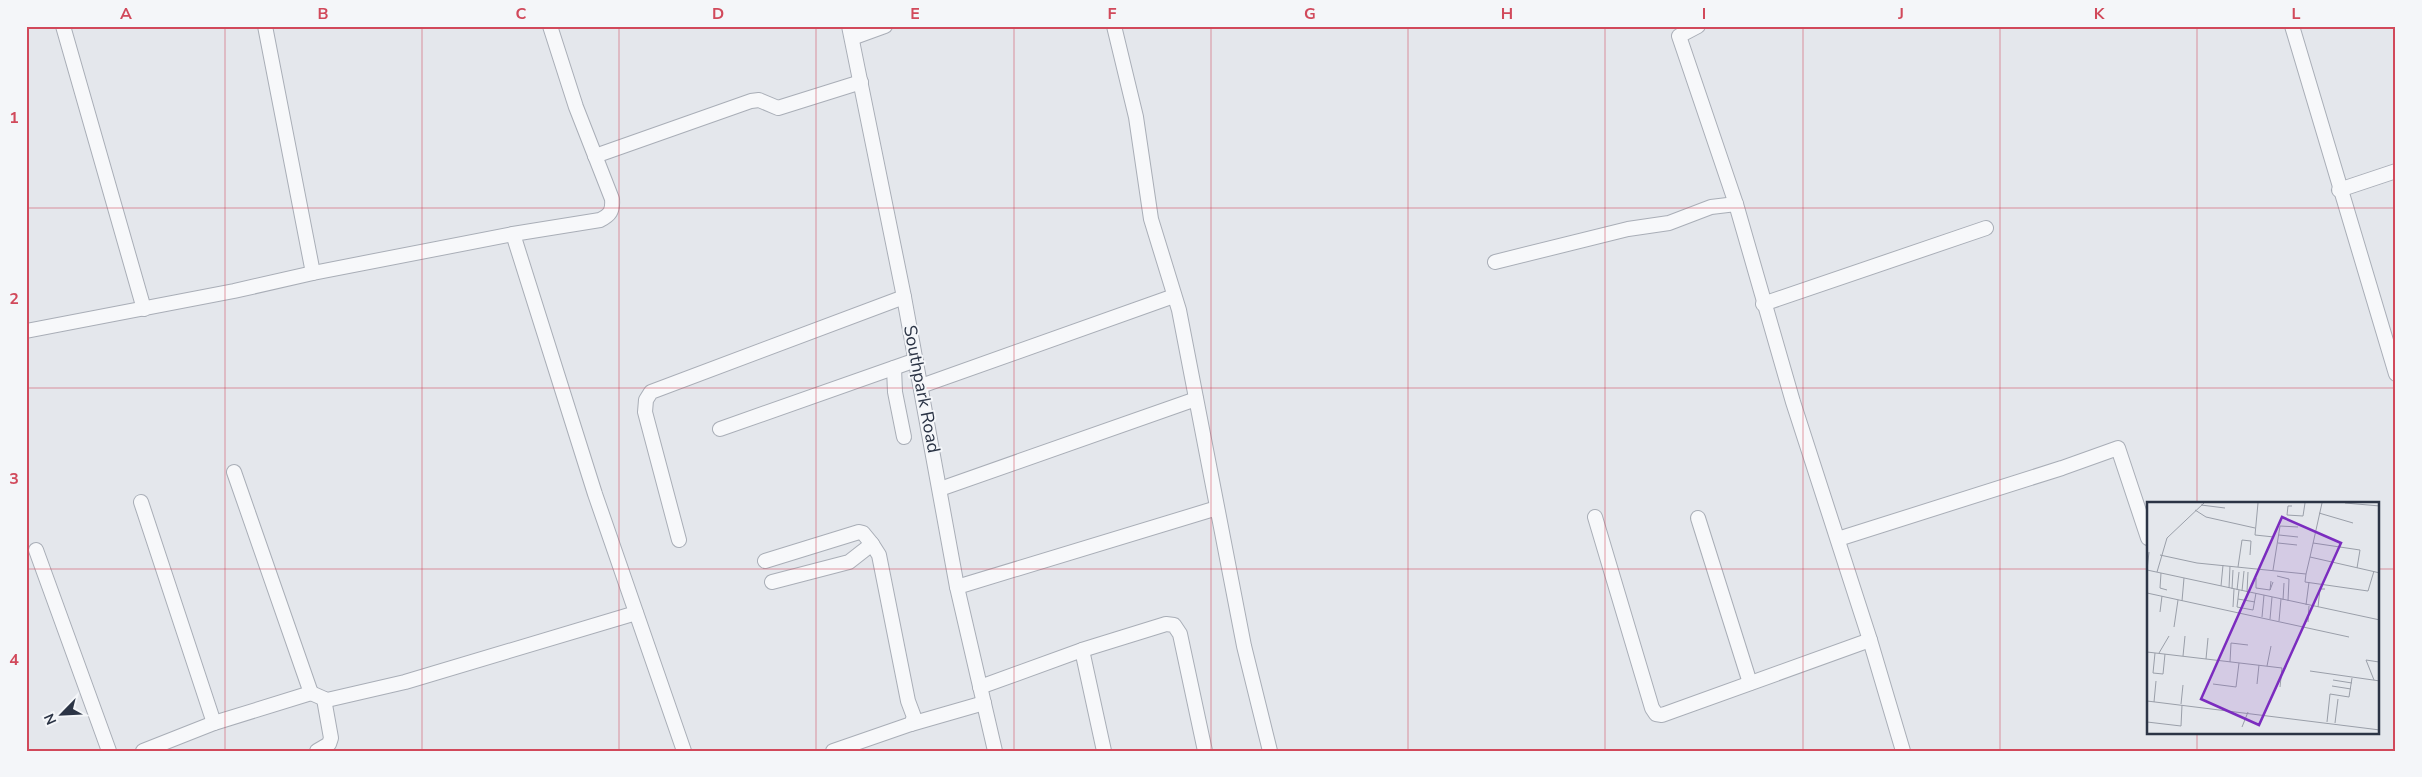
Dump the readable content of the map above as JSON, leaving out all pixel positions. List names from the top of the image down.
{
  "streets": {
    "street": ["Southpark Road"]
  },
  "north": "bottom left",
  "grid": {
    "columns": [
      "A",
      "B",
      "C",
      "D",
      "E",
      "F",
      "G",
      "H",
      "I",
      "J",
      "K",
      "L"
    ],
    "rows": [
      "1",
      "2",
      "3",
      "4"
    ]
  }
}
